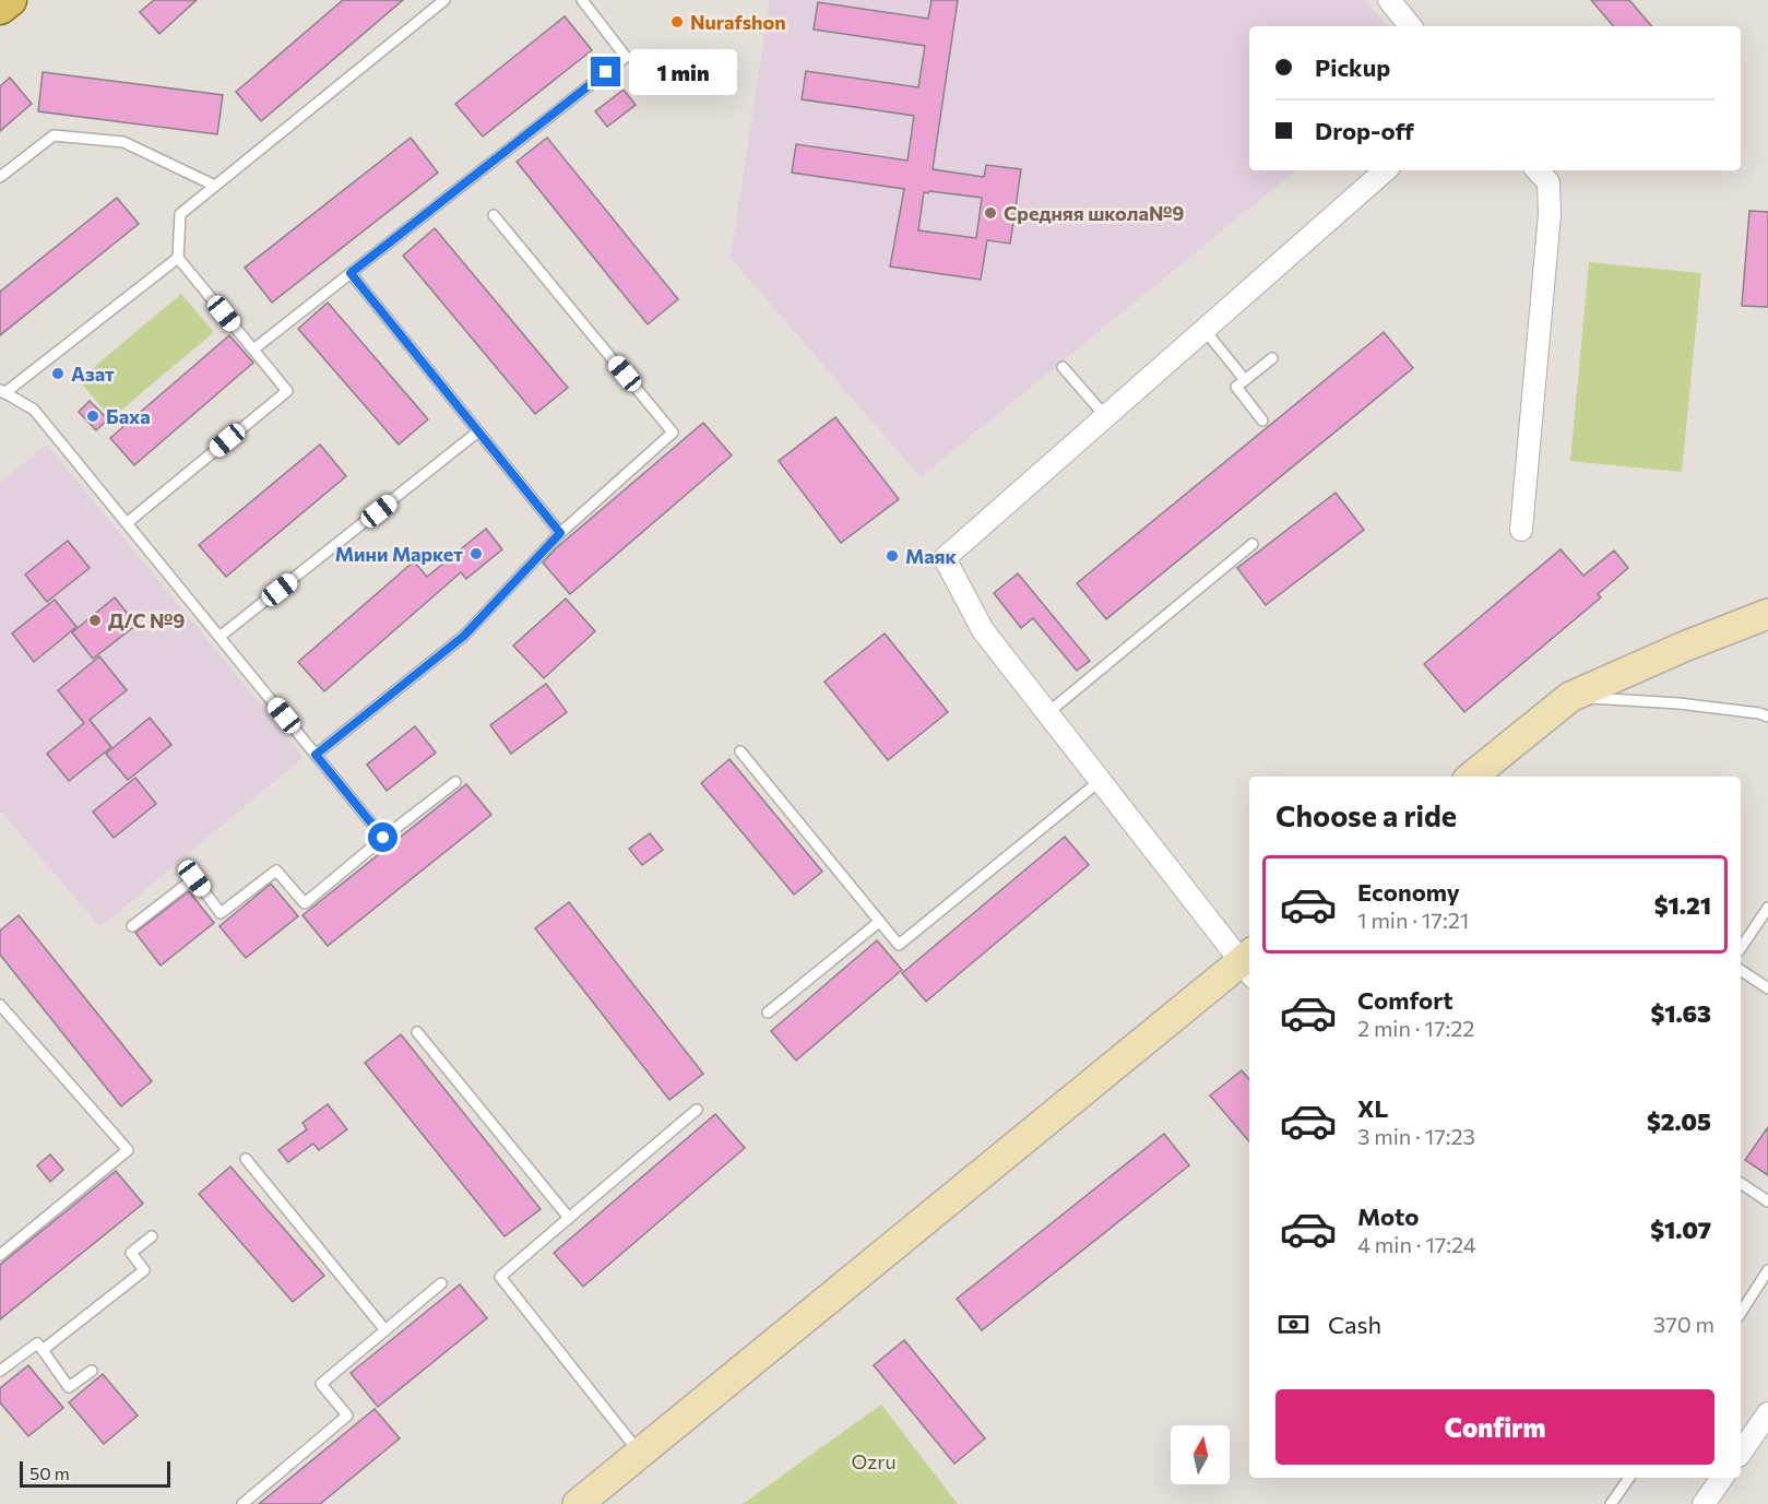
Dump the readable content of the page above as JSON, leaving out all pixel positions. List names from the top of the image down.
{
  "parks": ["Ozru"],
  "places": [
    "Nurafshon",
    "Средняя школа№9",
    "Азат",
    "Баха",
    "Мини Маркет",
    "Маяк",
    "Д/С №9"
  ],
  "scale_bar": "50 m",
  "north": "top",
  "page": {
    "banner": ["Pickup", "Drop-off"],
    "bubble": "1 min",
    "heading": "Choose a ride",
    "list": [
      {
        "name": "Economy",
        "note": "1 min · 17:21",
        "value": "$1.21"
      },
      {
        "name": "Comfort",
        "note": "2 min · 17:22",
        "value": "$1.63"
      },
      {
        "name": "XL",
        "note": "3 min · 17:23",
        "value": "$2.05"
      },
      {
        "name": "Moto",
        "note": "4 min · 17:24",
        "value": "$1.07"
      }
    ],
    "pay": ["Cash", "370 m"],
    "buttons": "Confirm",
    "scale": "50 m"
  }
}
